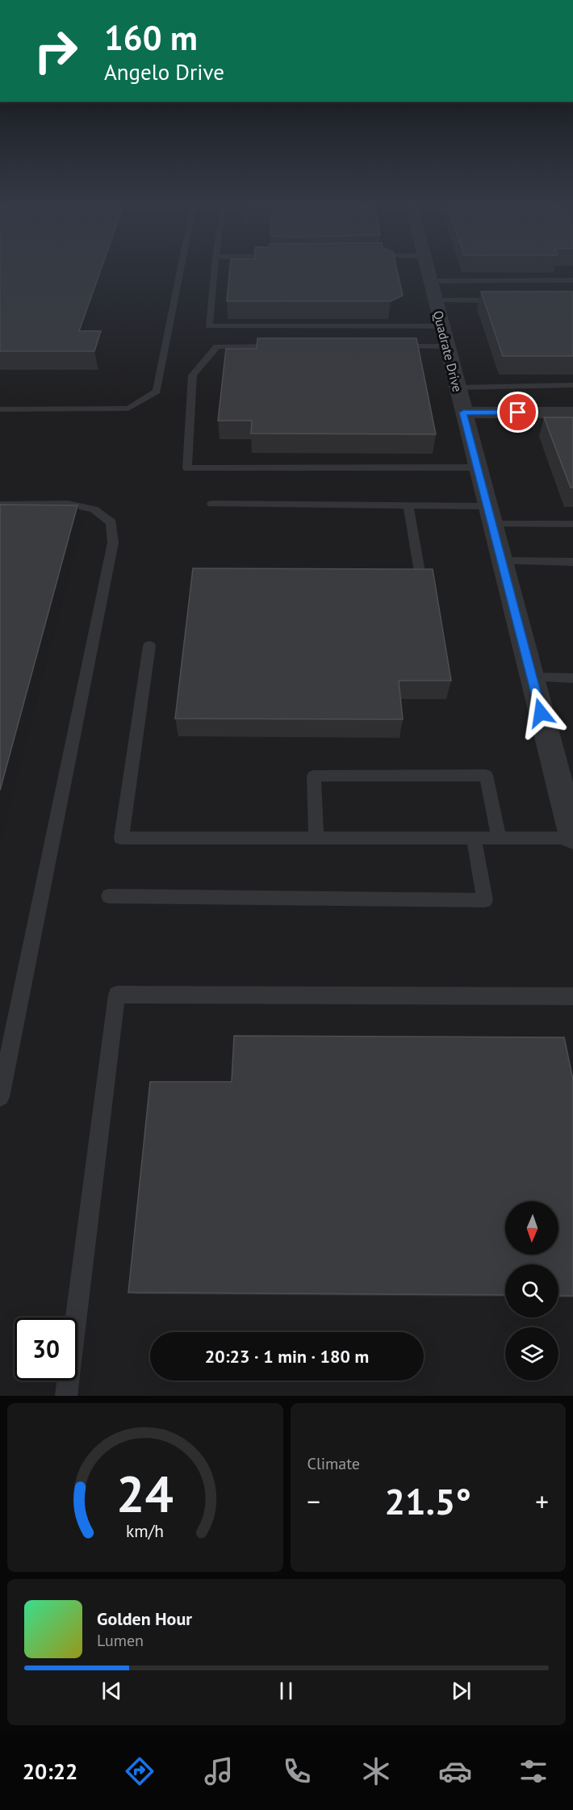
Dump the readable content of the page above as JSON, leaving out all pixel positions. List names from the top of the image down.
{
  "streets": {
    "street": ["Quadrate Drive"]
  },
  "north": "bottom",
  "page": {
    "turn": ["160 m", "Angelo Drive"],
    "limit": "30",
    "trip": "20:23 · 1 min · 180 m",
    "tile": "Climate",
    "heat": ["−", "21.5°", "+"],
    "song": ["Golden Hour", "Lumen"],
    "tabs": "20:22",
    "gauge": ["24", "km/h"]
  }
}
